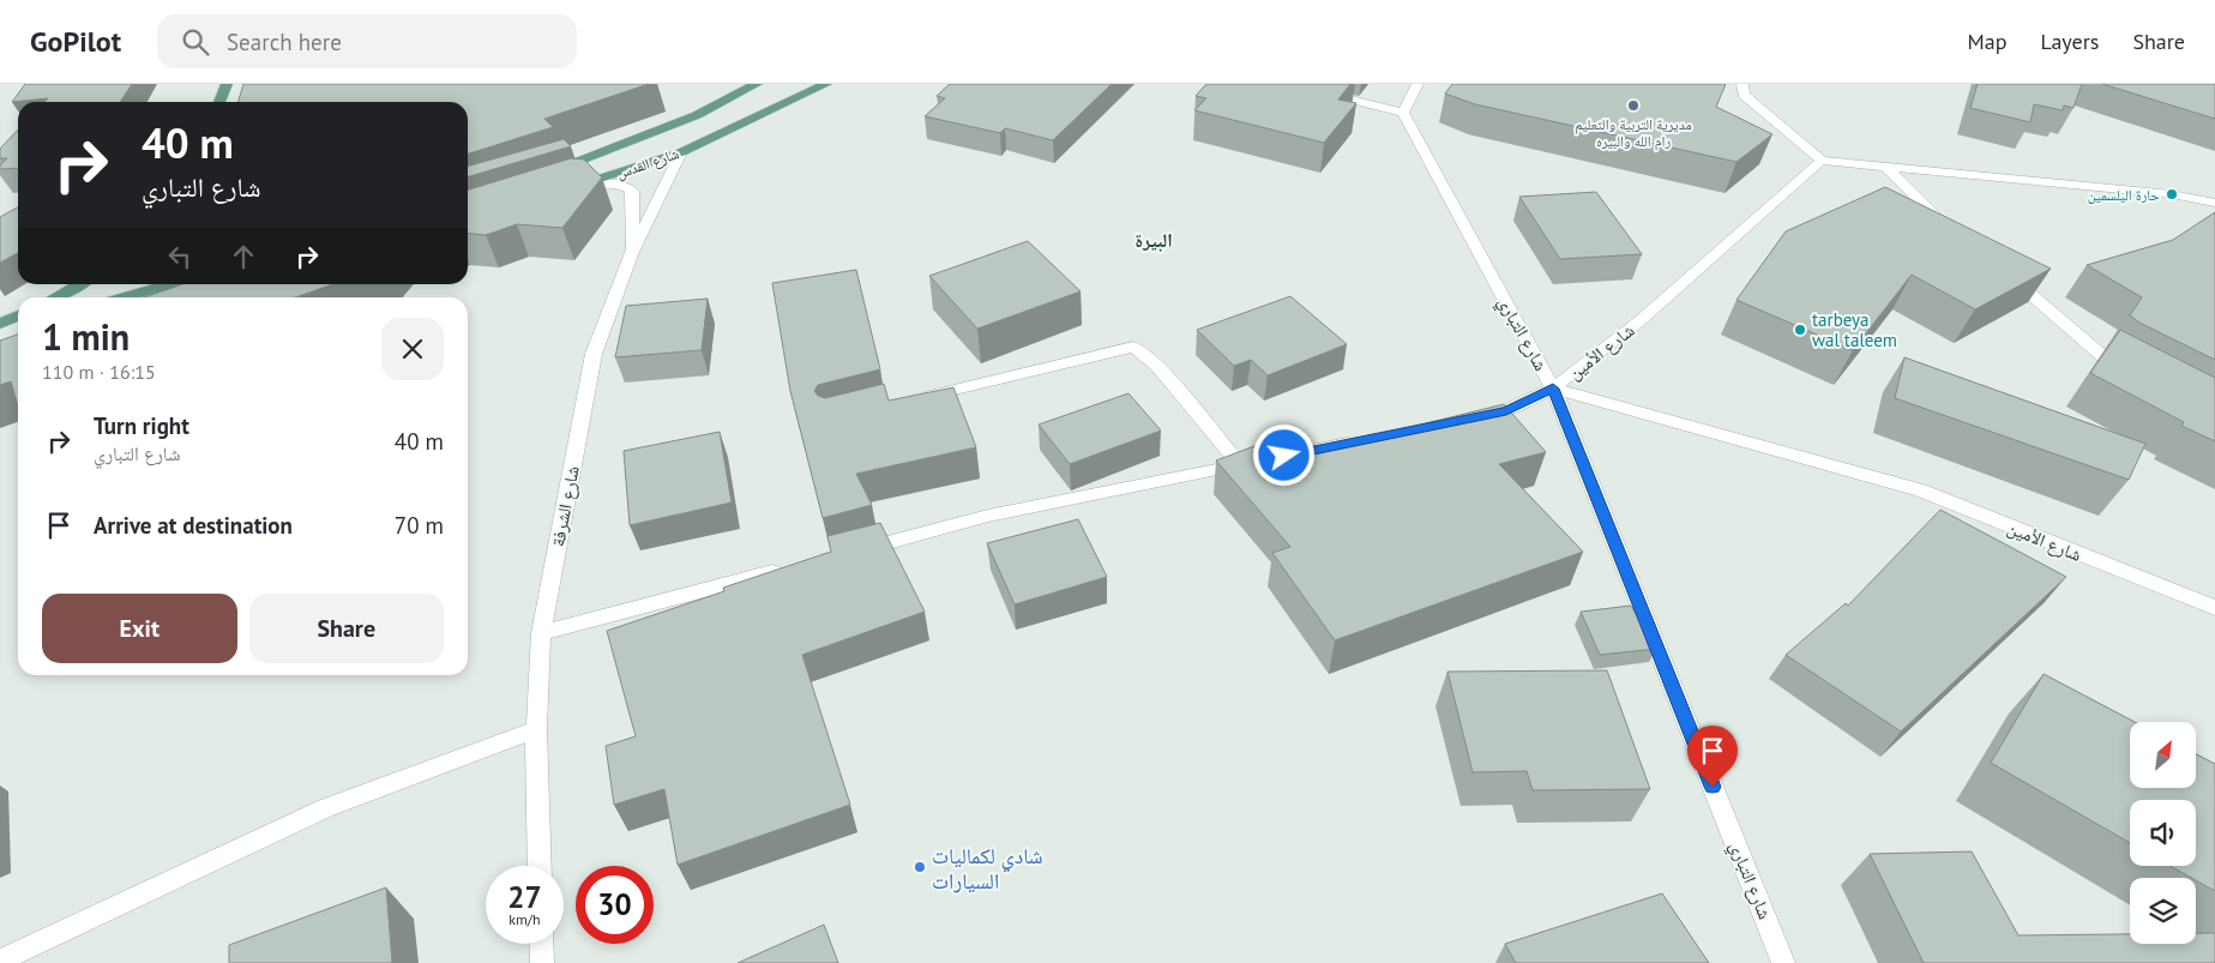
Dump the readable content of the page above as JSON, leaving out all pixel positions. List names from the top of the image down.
{
  "streets": {
    "main road": ["شارع القدس"],
    "street": ["شارع التباري", "شارع الأمين", "شارع الشرفة"]
  },
  "crossings": [
    ["شارع القدس", "شارع الشرفة"],
    ["شارع التباري", "شارع الأمين"]
  ],
  "districts": ["البيرة"],
  "places": [
    "مديرية التربية والتعليم رام الله والبيره",
    "حارة اليلسمين",
    "tarbeya wal taleem",
    "شادي لكماليات السيارات"
  ],
  "north": "top right",
  "page": {
    "header": "GoPilot",
    "search": "Search here",
    "nav": ["Map", "Layers", "Share"],
    "turn": ["40 m", "شارع التباري"],
    "heading": ["1 min", "110 m · 16:15"],
    "list": [
      {
        "name": "Turn right",
        "note": "شارع التباري",
        "value": "40 m"
      },
      {
        "name": "Arrive at destination",
        "value": "70 m"
      }
    ],
    "buttons": ["Exit", "Share"],
    "speed": "27 km/h",
    "limit": "30"
  }
}
